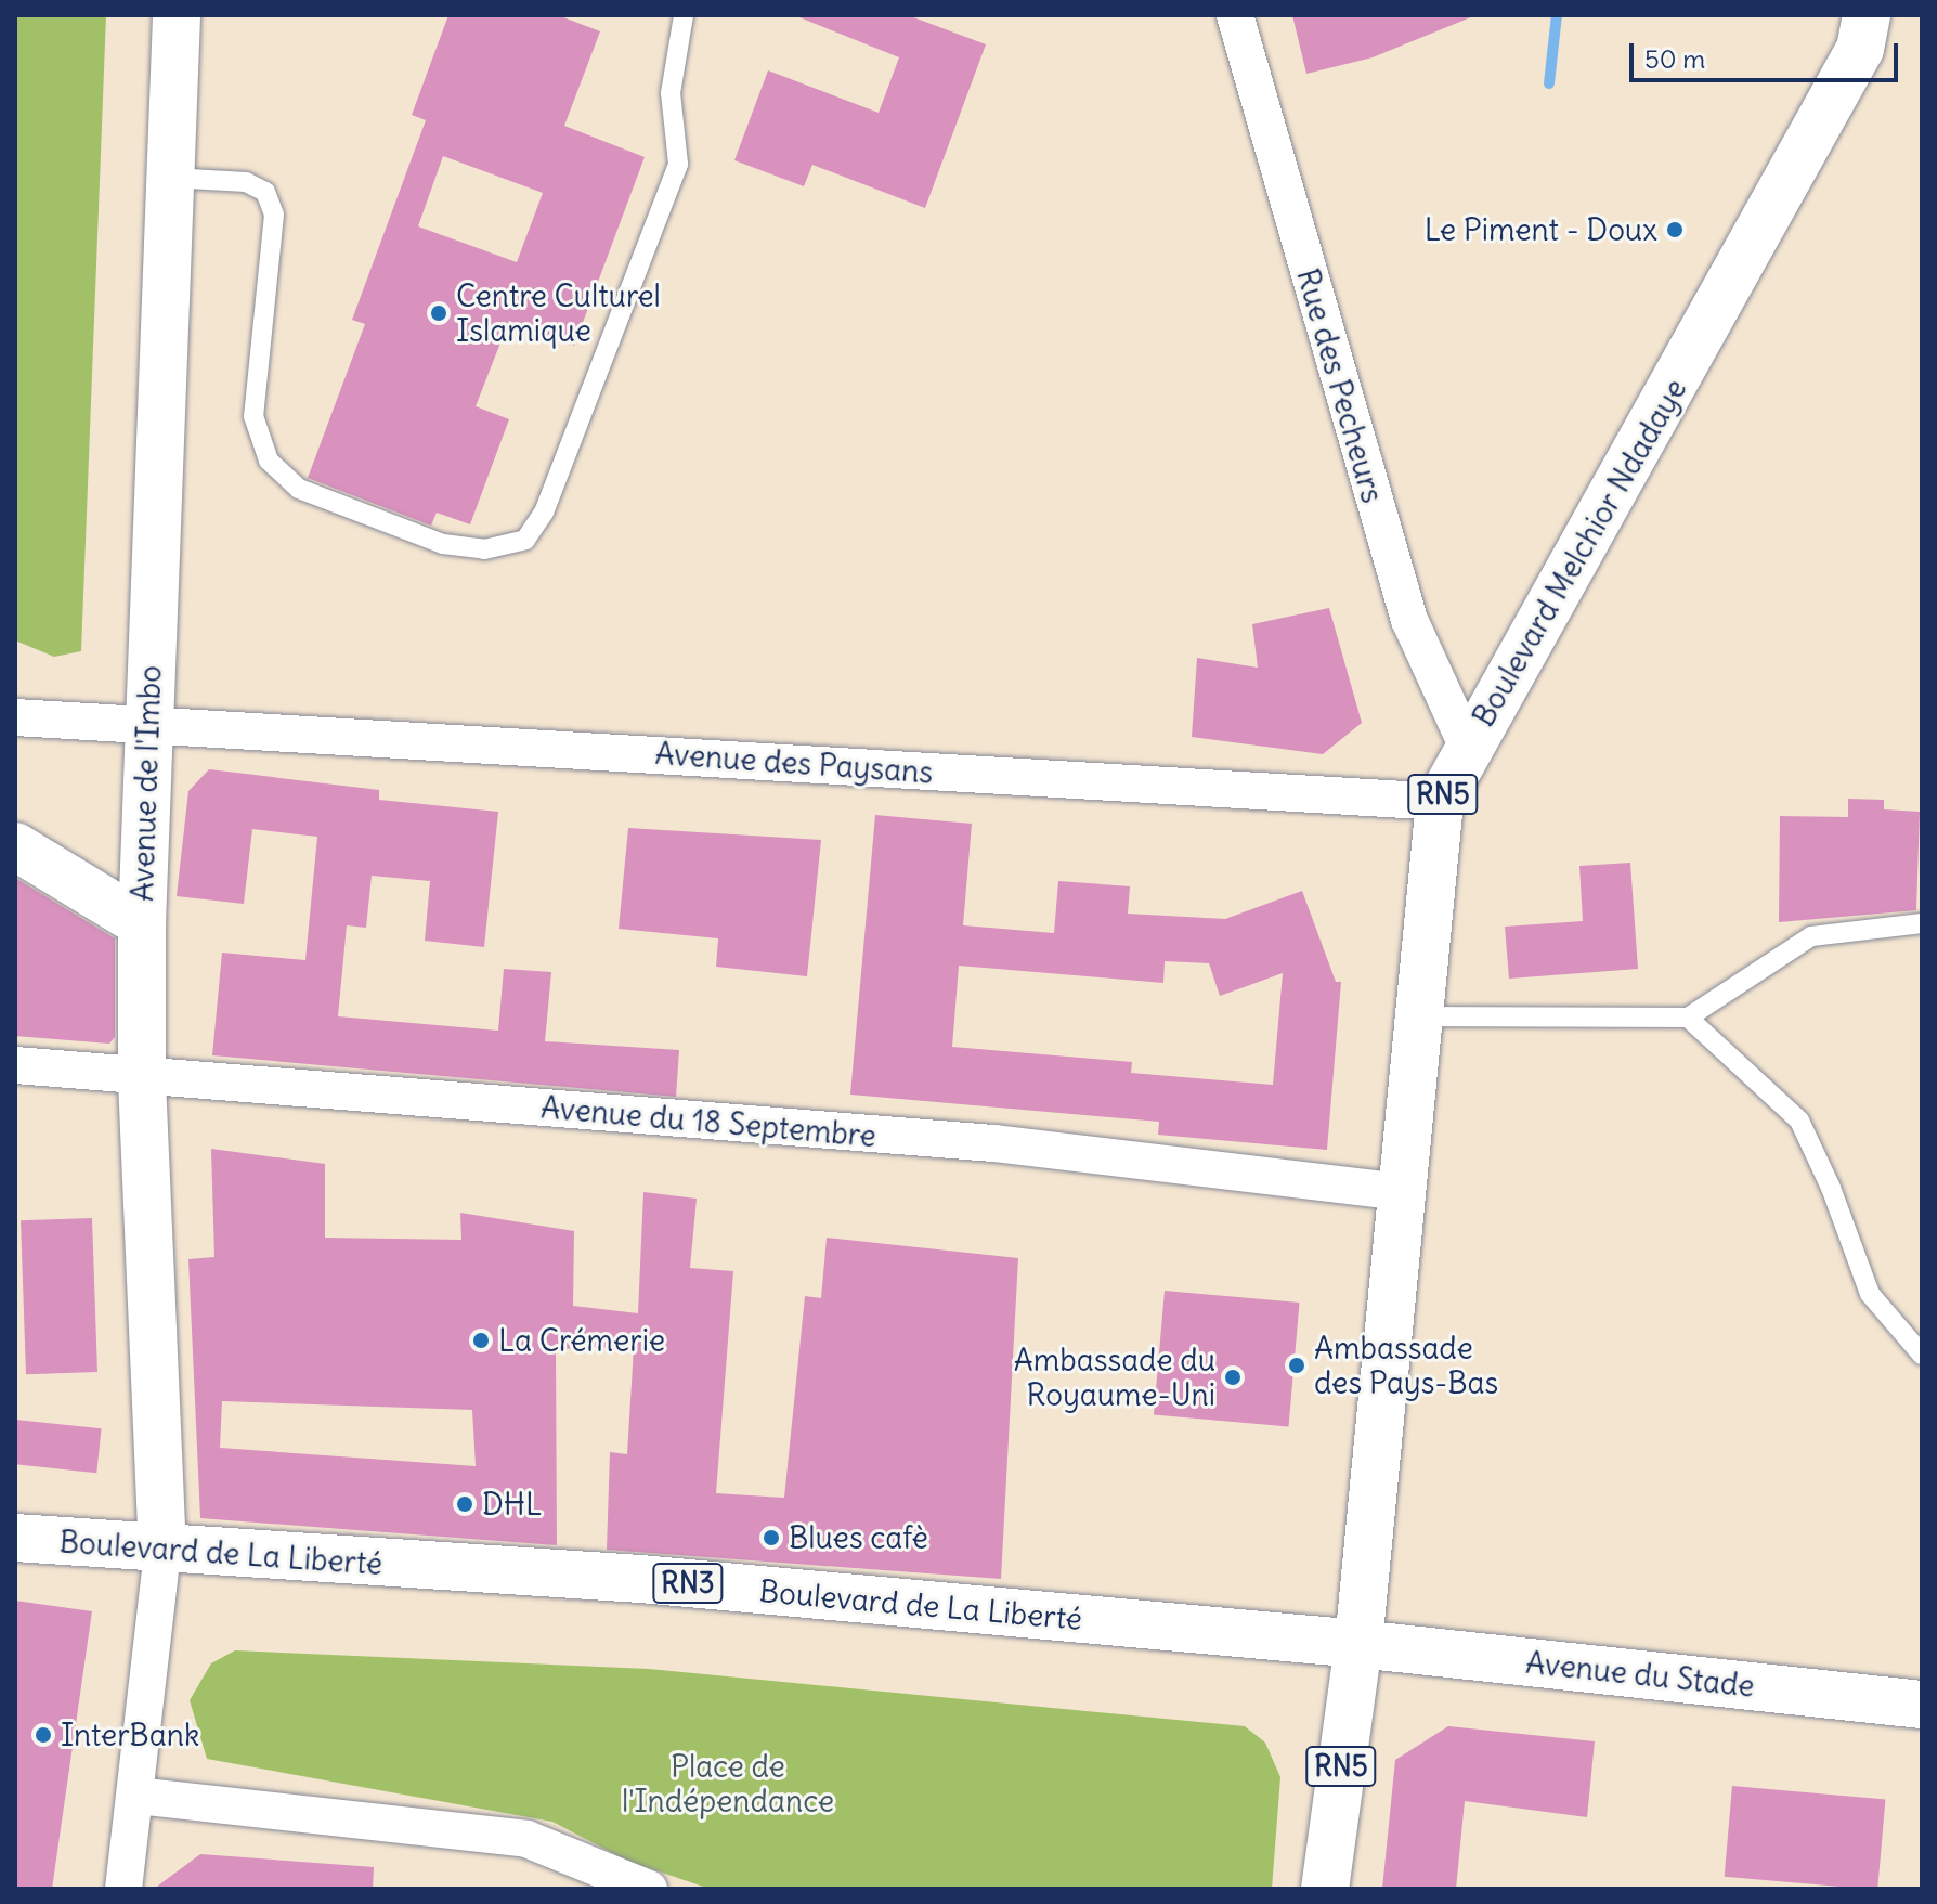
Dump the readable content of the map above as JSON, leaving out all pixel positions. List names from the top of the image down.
{
  "streets": {
    "main road": [
      "Boulevard Melchior Ndadaye",
      "Avenue de l'Imbo",
      "RN5",
      "Boulevard de La Liberté",
      "RN3",
      "Avenue du Stade"
    ],
    "street": ["Rue des Pecheurs", "Avenue des Paysans", "Avenue du 18 Septembre"]
  },
  "crossings": [
    ["Rue des Pecheurs", "Boulevard Melchior Ndadaye"],
    ["Boulevard Melchior Ndadaye", "Avenue des Paysans"],
    ["Boulevard Melchior Ndadaye", "RN5"],
    ["Boulevard Melchior Ndadaye", "Avenue du 18 Septembre"],
    ["Boulevard Melchior Ndadaye", "Boulevard de La Liberté"],
    ["Boulevard Melchior Ndadaye", "Avenue du Stade"],
    ["Avenue des Paysans", "Avenue de l'Imbo"],
    ["Avenue de l'Imbo", "Avenue du 18 Septembre"],
    ["Avenue de l'Imbo", "Boulevard de La Liberté"],
    ["RN5", "Boulevard de La Liberté"],
    ["RN5", "Avenue du Stade"],
    ["Boulevard de La Liberté", "Avenue du Stade"]
  ],
  "parks": ["Place de l'Indépendance"],
  "places": [
    "Le Piment - Doux",
    "Centre Culturel Islamique",
    "La Crémerie",
    "Ambassade des Pays-Bas",
    "Ambassade du Royaume-Uni",
    "DHL",
    "Blues cafè",
    "InterBank"
  ],
  "scale_bar": "50 m"
}
